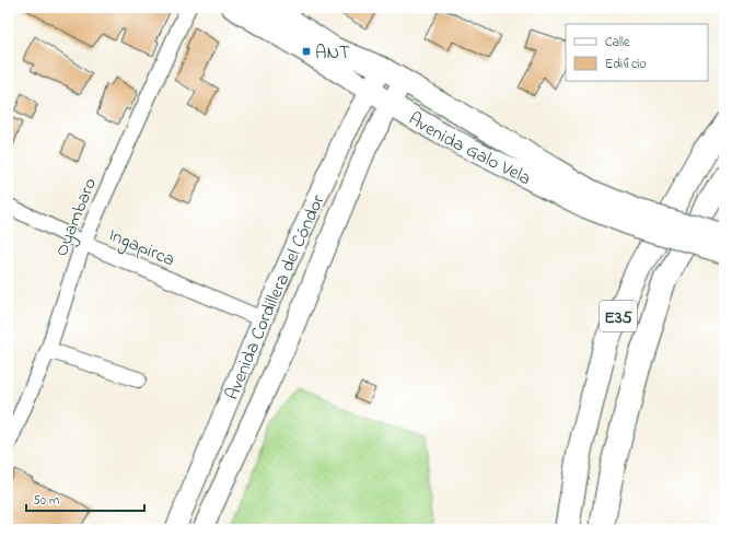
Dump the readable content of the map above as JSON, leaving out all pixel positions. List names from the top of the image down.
{
  "streets": {
    "highway": ["E35"],
    "main road": ["Avenida Galo Vela"],
    "street": ["Oyambaro", "Ingapirca", "Avenida Cordillera del Cóndor"]
  },
  "crossings": [
    ["Avenida Galo Vela", "Avenida Cordillera del Cóndor"],
    ["Oyambaro", "Ingapirca"],
    ["Ingapirca", "Avenida Cordillera del Cóndor"]
  ],
  "places": {
    "transit": ["ANT"]
  },
  "legend": ["Calle", "Edificio"],
  "scale_bar": "50 m"
}
